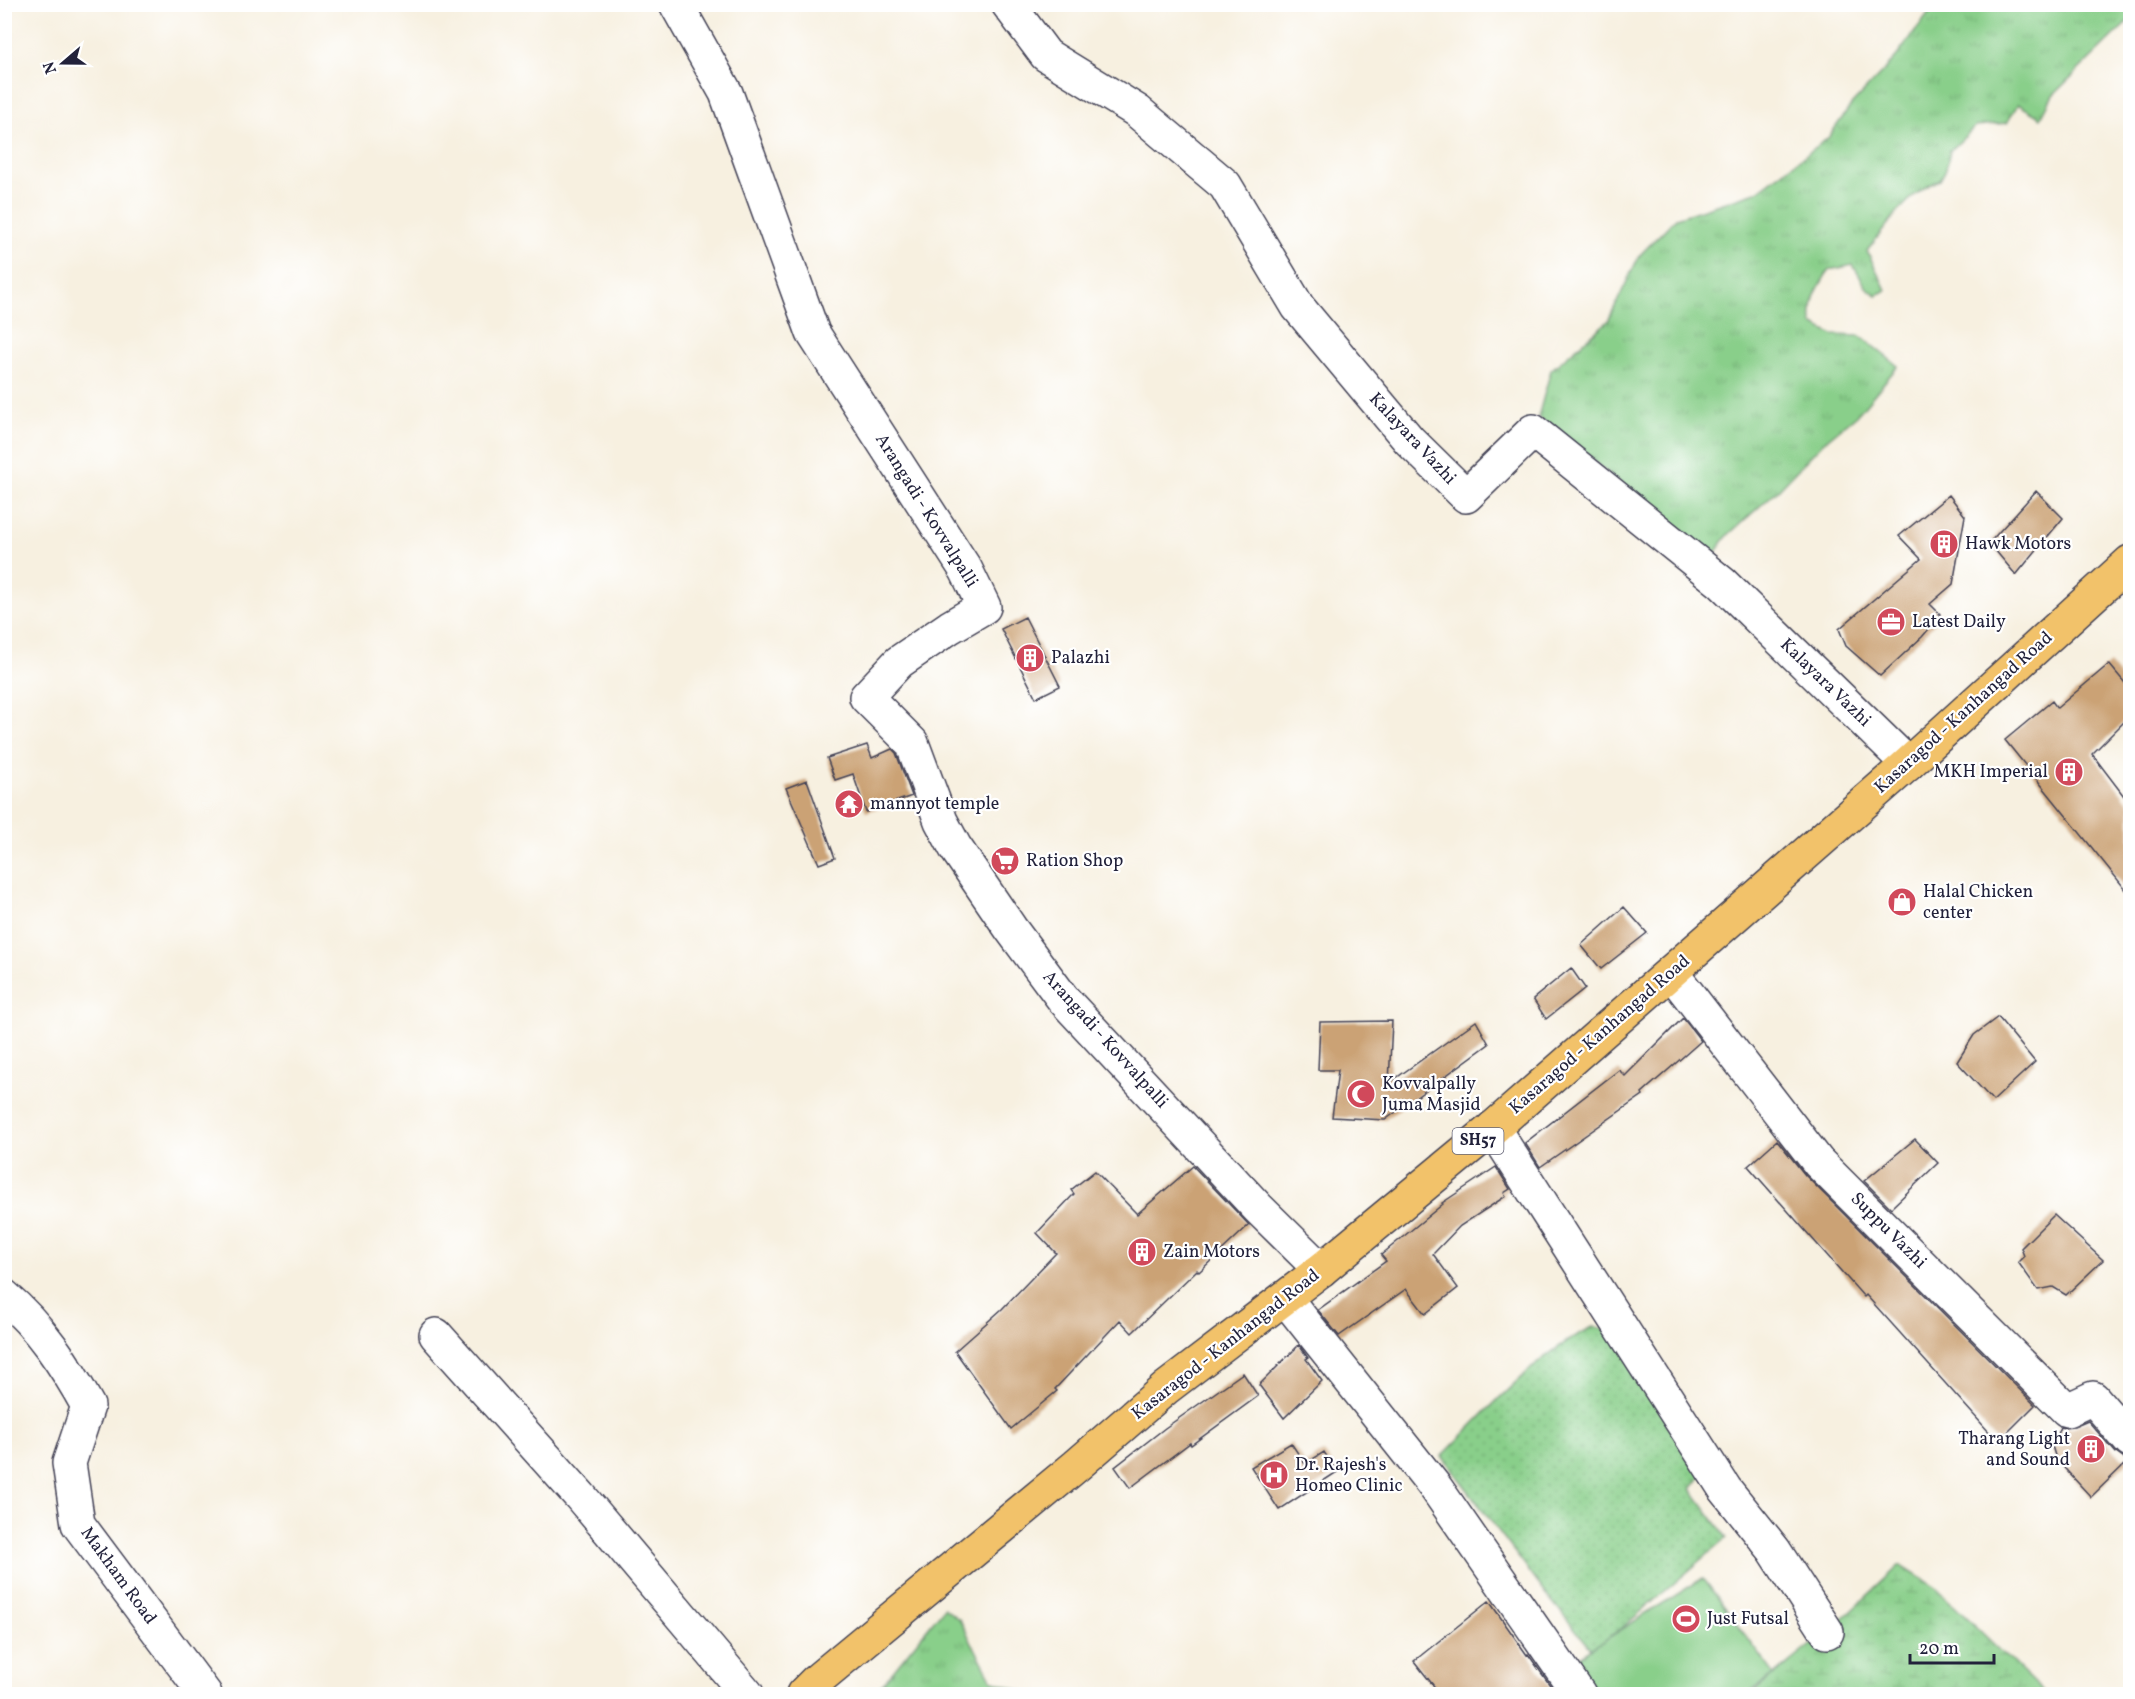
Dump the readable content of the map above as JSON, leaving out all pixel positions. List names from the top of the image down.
{
  "streets": {
    "main road": ["Kasaragod - Kanhangad Road", "SH57"],
    "street": [
      "Kalayara Vazhi",
      "Arangadi - Kovvalpalli",
      "Suppu Vazhi",
      "Makham Road"
    ]
  },
  "crossings": [
    ["Kalayara Vazhi", "Kasaragod - Kanhangad Road"],
    ["Arangadi - Kovvalpalli", "Kasaragod - Kanhangad Road"],
    ["Kasaragod - Kanhangad Road", "Suppu Vazhi"]
  ],
  "places": {
    "building": [
      "Hawk Motors",
      "Palazhi",
      "MKH Imperial",
      "Zain Motors",
      "Tharang Light and Sound"
    ],
    "office": ["Latest Daily"],
    "temple": ["mannyot temple"],
    "supermarket": ["Ration Shop"],
    "shop": ["Halal Chicken center"],
    "mosque": ["Kovvalpally Juma Masjid"],
    "hospital": ["Dr. Rajesh's Homeo Clinic"],
    "sports": ["Just Futsal"]
  },
  "scale_bar": "20 m",
  "north": "left"
}
